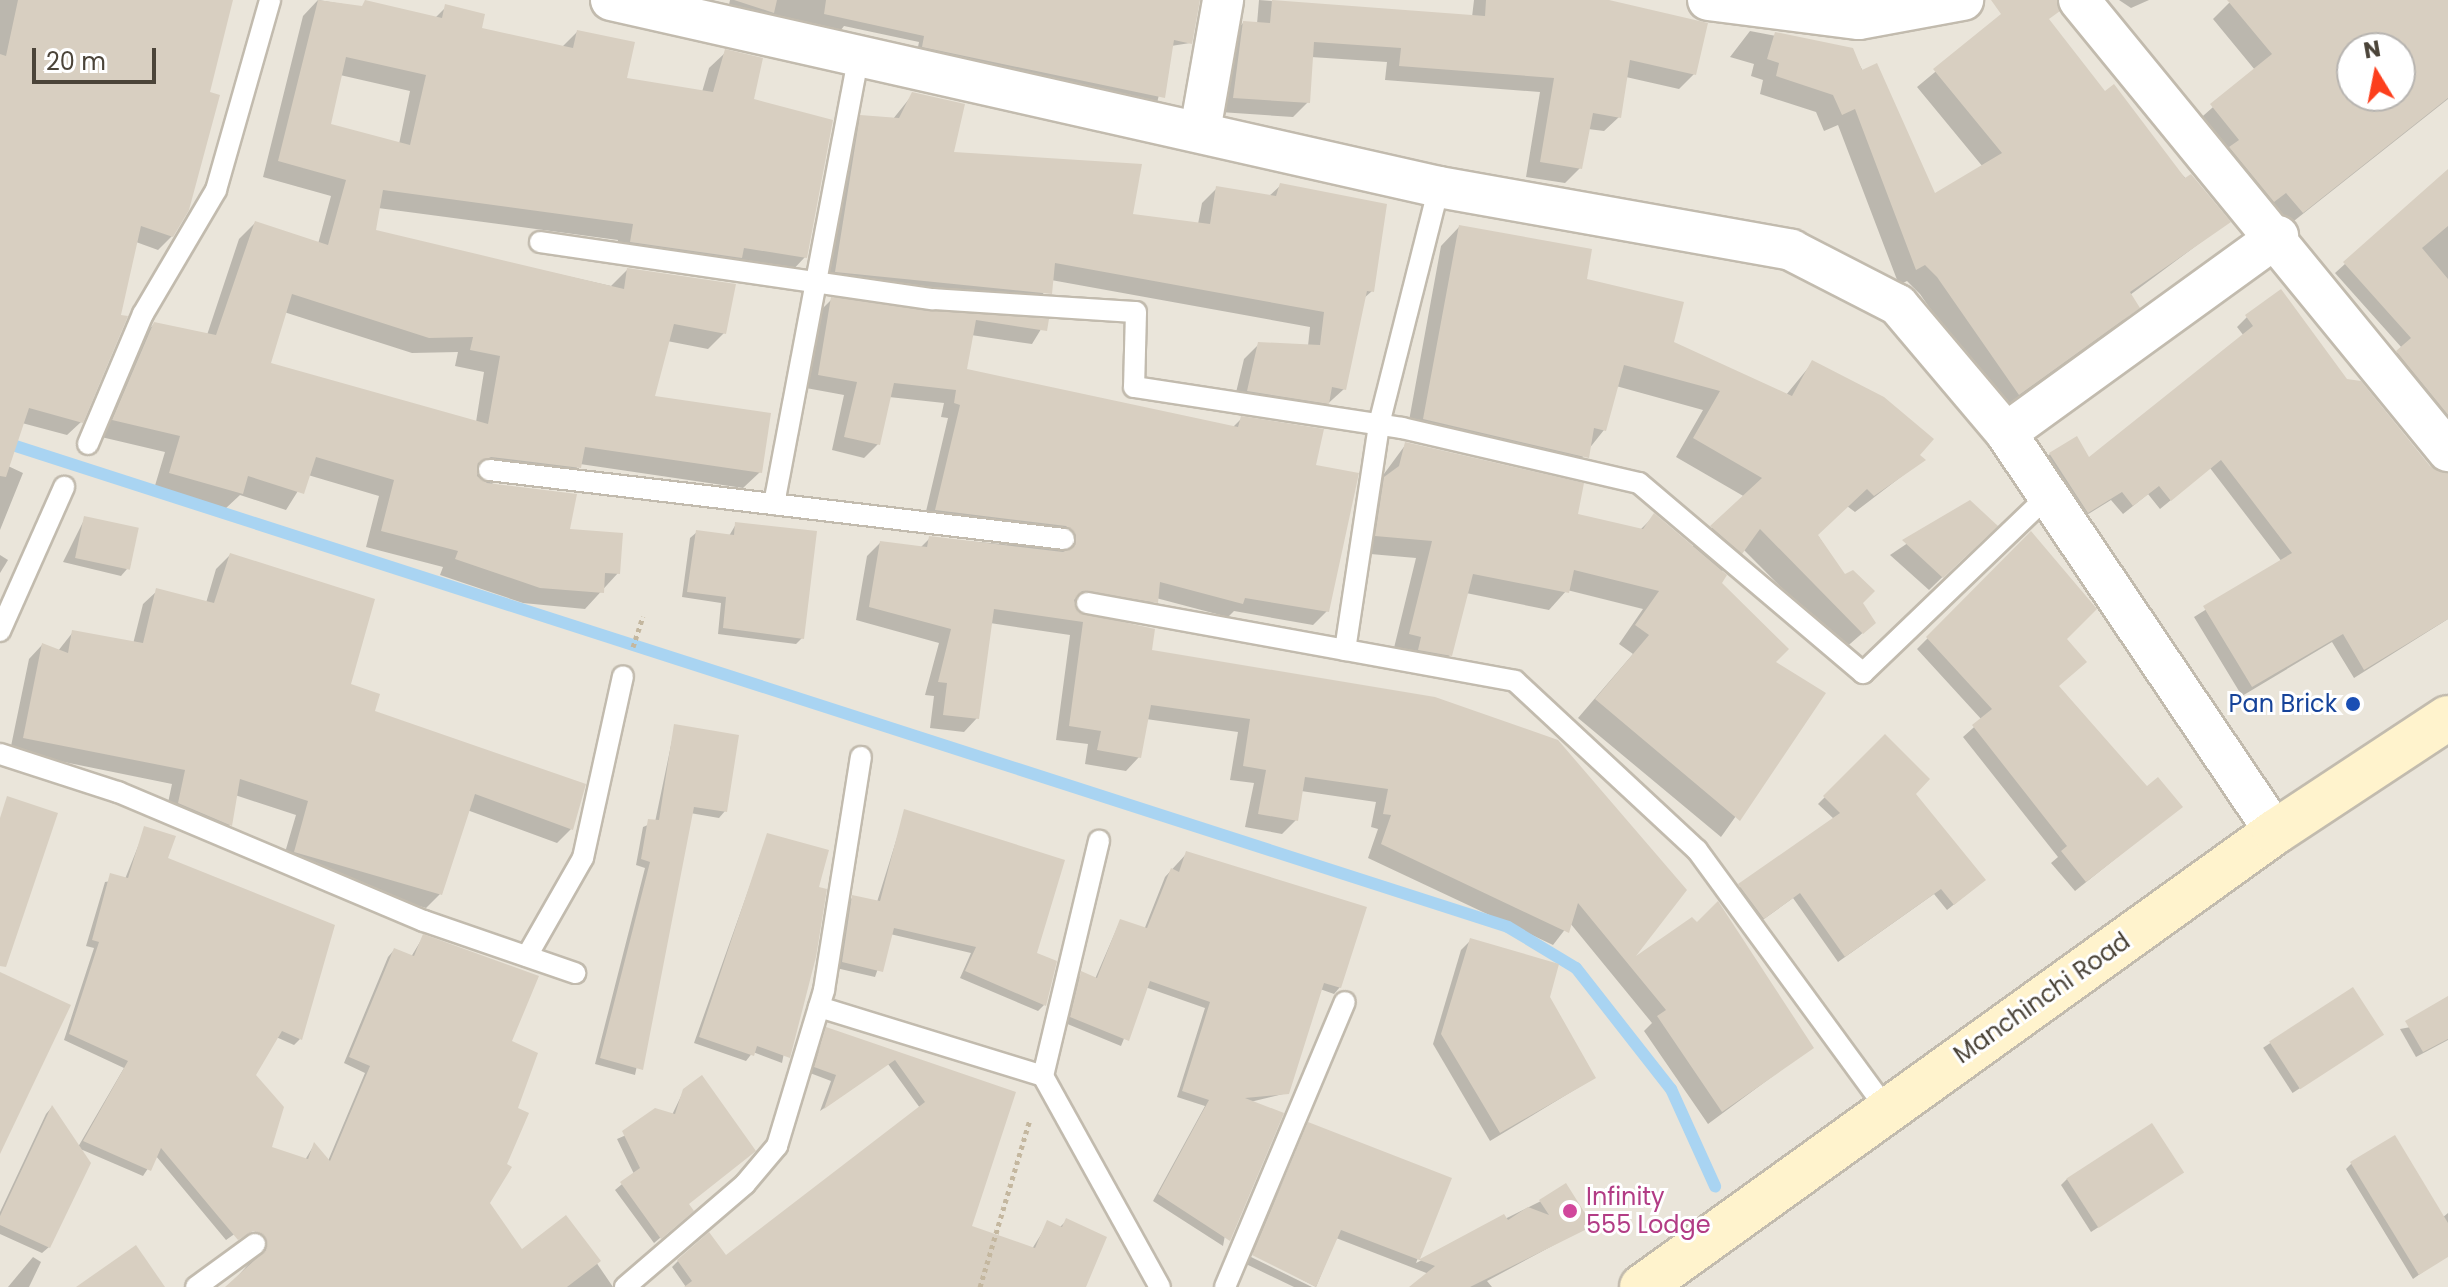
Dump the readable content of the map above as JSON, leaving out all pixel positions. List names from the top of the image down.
{
  "streets": {
    "main road": ["Manchinchi Road"]
  },
  "places": ["Pan Brick", "Infinity 555 Lodge"],
  "scale_bar": "20 m",
  "north": "top"
}
